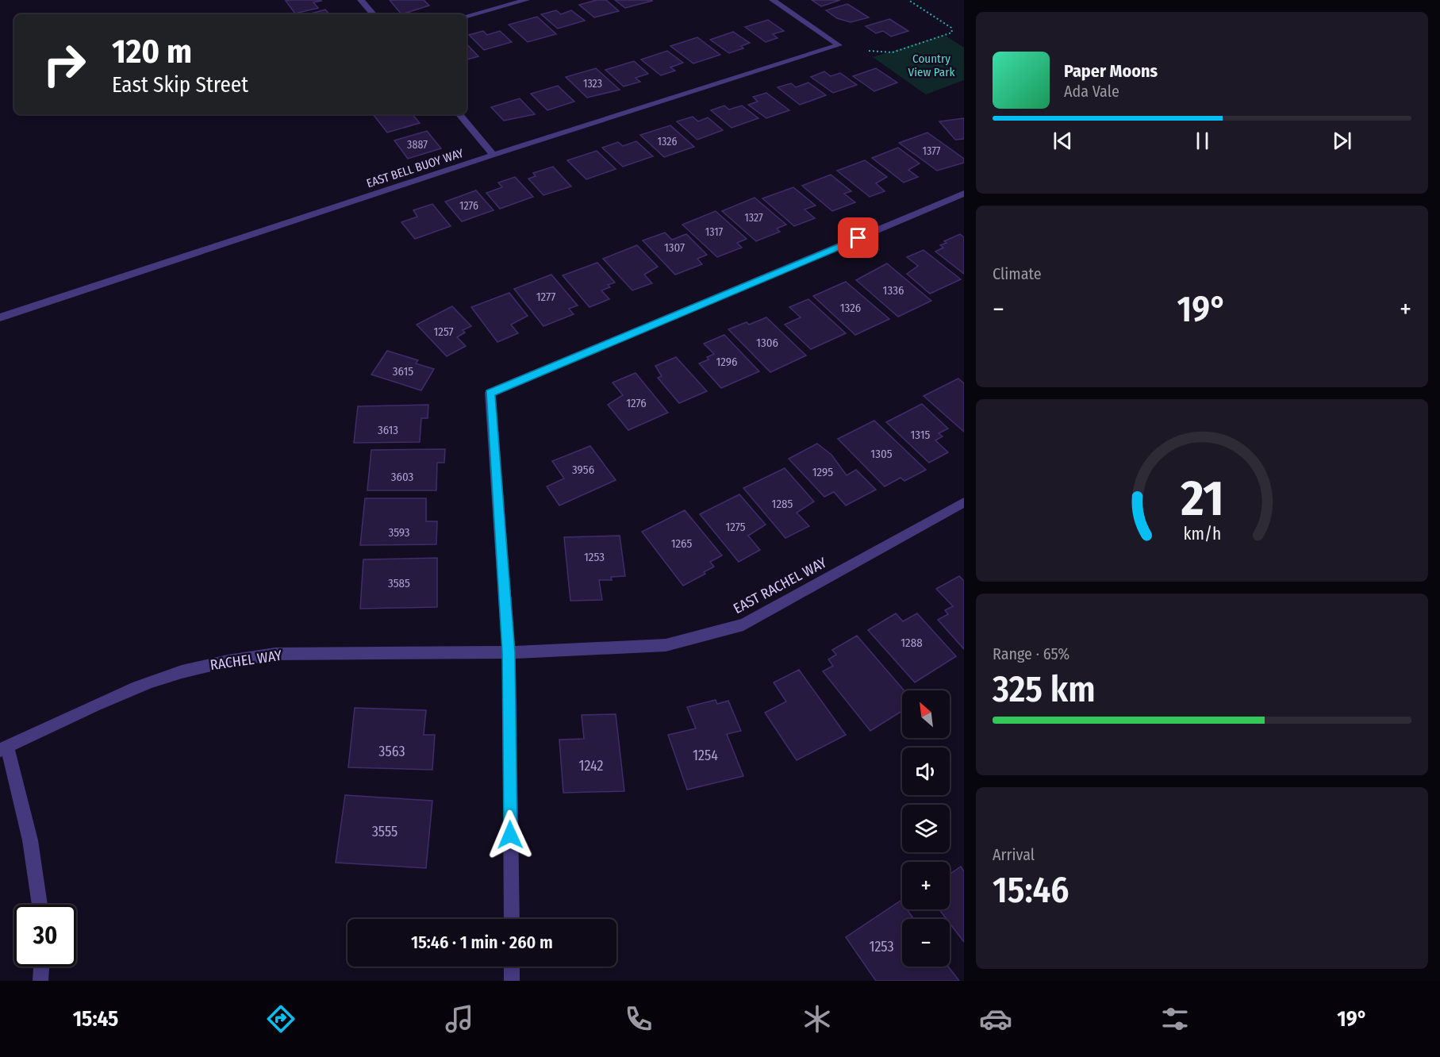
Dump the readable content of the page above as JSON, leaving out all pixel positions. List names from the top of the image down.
{
  "streets": {
    "street": ["EAST BELL BUOY WAY", "EAST RACHEL WAY", "RACHEL WAY"]
  },
  "crossings": [
    ["EAST RACHEL WAY", "RACHEL WAY"]
  ],
  "parks": ["Country View Park"],
  "house_numbers": [
    "1323",
    "1326",
    "3887",
    "1377",
    "1276",
    "1327",
    "1317",
    "1307",
    "1336",
    "1277",
    "1326",
    "1257",
    "1306",
    "1296",
    "3615",
    "1276",
    "3613",
    "1315",
    "1305",
    "3956",
    "1295",
    "3603",
    "1285",
    "1275",
    "3593",
    "1265",
    "1253",
    "3585",
    "1288",
    "3563",
    "1254",
    "1242",
    "3555",
    "1253"
  ],
  "north": "top left",
  "page": {
    "turn": ["120 m", "East Skip Street"],
    "song": ["Paper Moons", "Ada Vale"],
    "tile": [
      "Climate",
      ["Range · 65%", "325 km"],
      ["Arrival", "15:46"]
    ],
    "heat": ["−", "19°", "+"],
    "map_buttons": ["+", "−"],
    "limit": "30",
    "trip": "15:46 · 1 min · 260 m",
    "tabs": ["15:45", "19°"],
    "gauge": ["21", "km/h"]
  }
}
